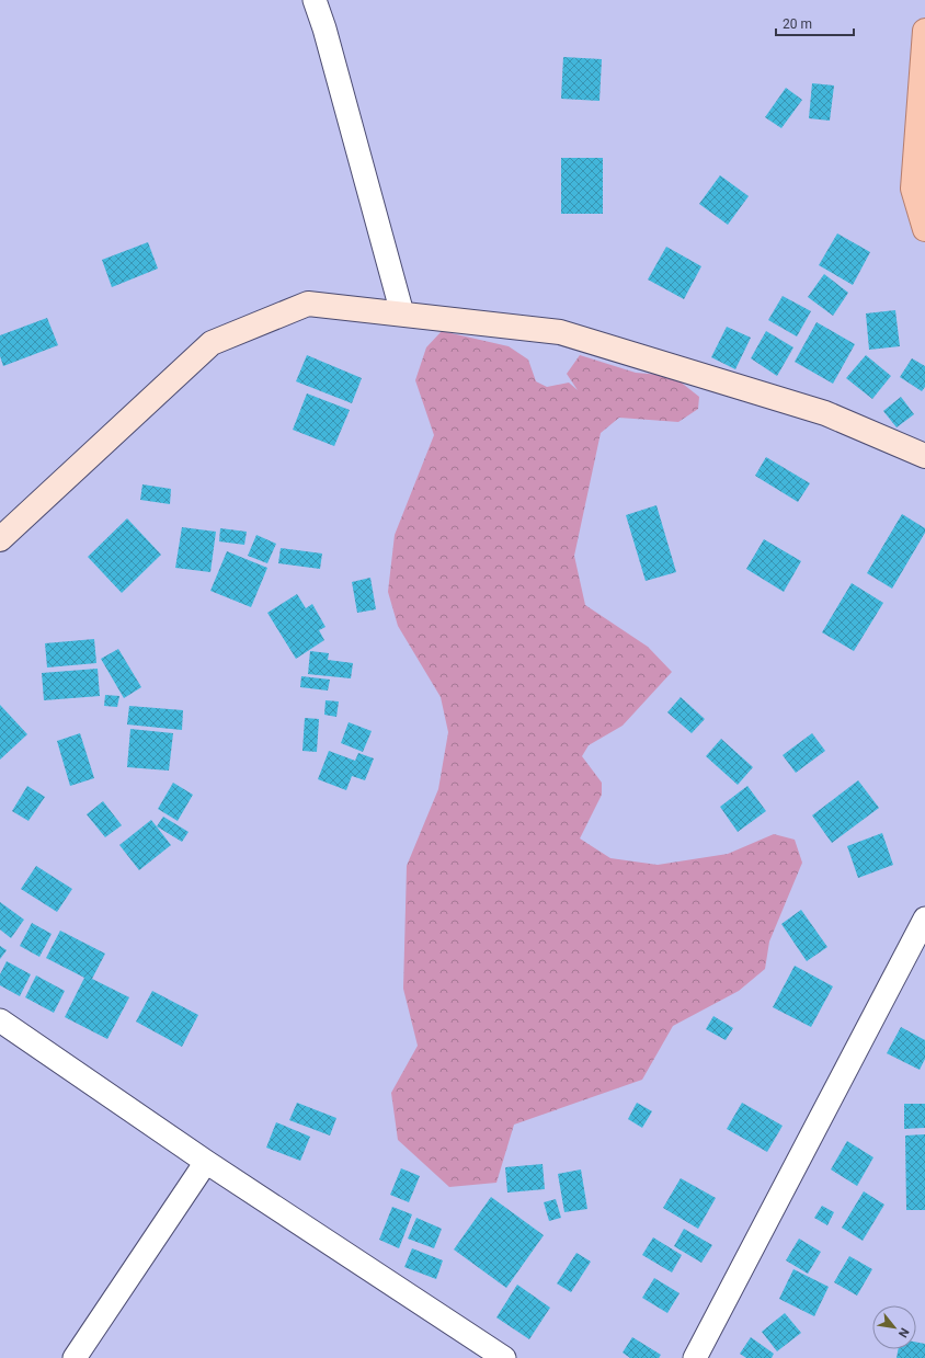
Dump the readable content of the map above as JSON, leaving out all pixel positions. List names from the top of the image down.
{
  "scale_bar": "20 m",
  "north": "bottom right"
}
